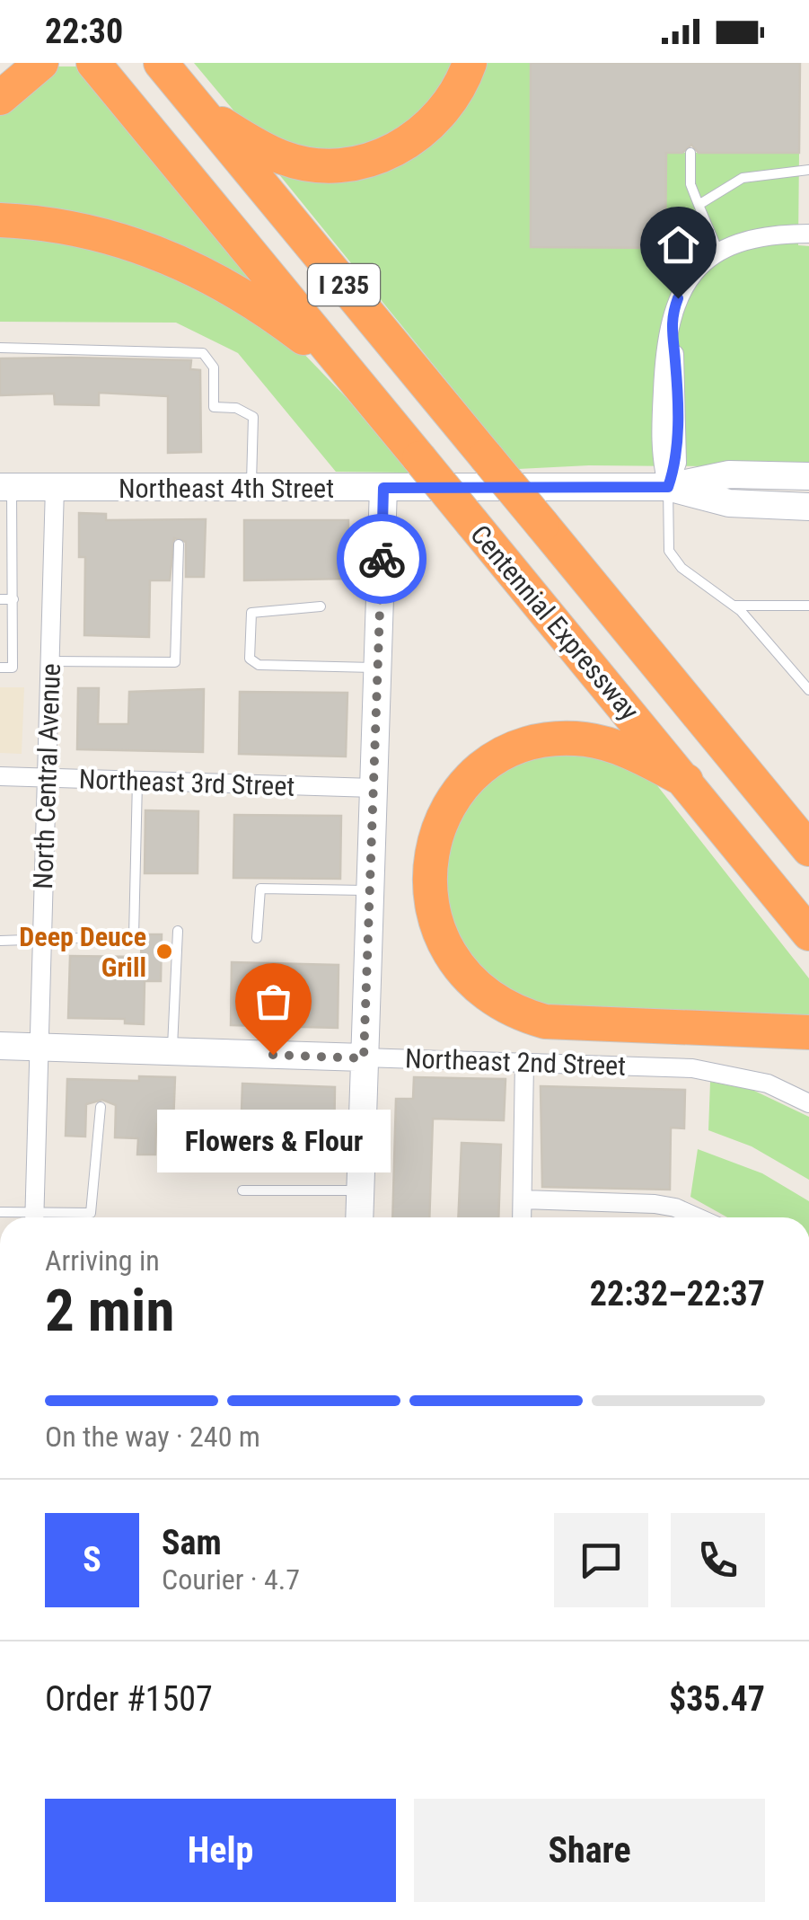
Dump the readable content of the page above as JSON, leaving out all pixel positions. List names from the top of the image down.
{
  "streets": {
    "highway": ["I 235", "Centennial Expressway"],
    "street": [
      "Northeast 4th Street",
      "North Central Avenue",
      "Northeast 3rd Street",
      "Northeast 2nd Street"
    ]
  },
  "crossings": [
    ["Northeast 4th Street", "North Central Avenue"],
    ["North Central Avenue", "Northeast 3rd Street"],
    ["North Central Avenue", "Northeast 2nd Street"]
  ],
  "places": ["Deep Deuce Grill", "Flowers & Flour"],
  "page": {
    "status": "22:30",
    "bubble": "Flowers & Flour",
    "heading": ["2 min", "Arriving in", "22:32–22:37"],
    "panel": [
      "Sam",
      "Courier · 4.7",
      "Order #1507",
      "$35.47"
    ],
    "bar": "On the way · 240 m",
    "round": "S",
    "buttons": ["Help", "Share"]
  }
}
